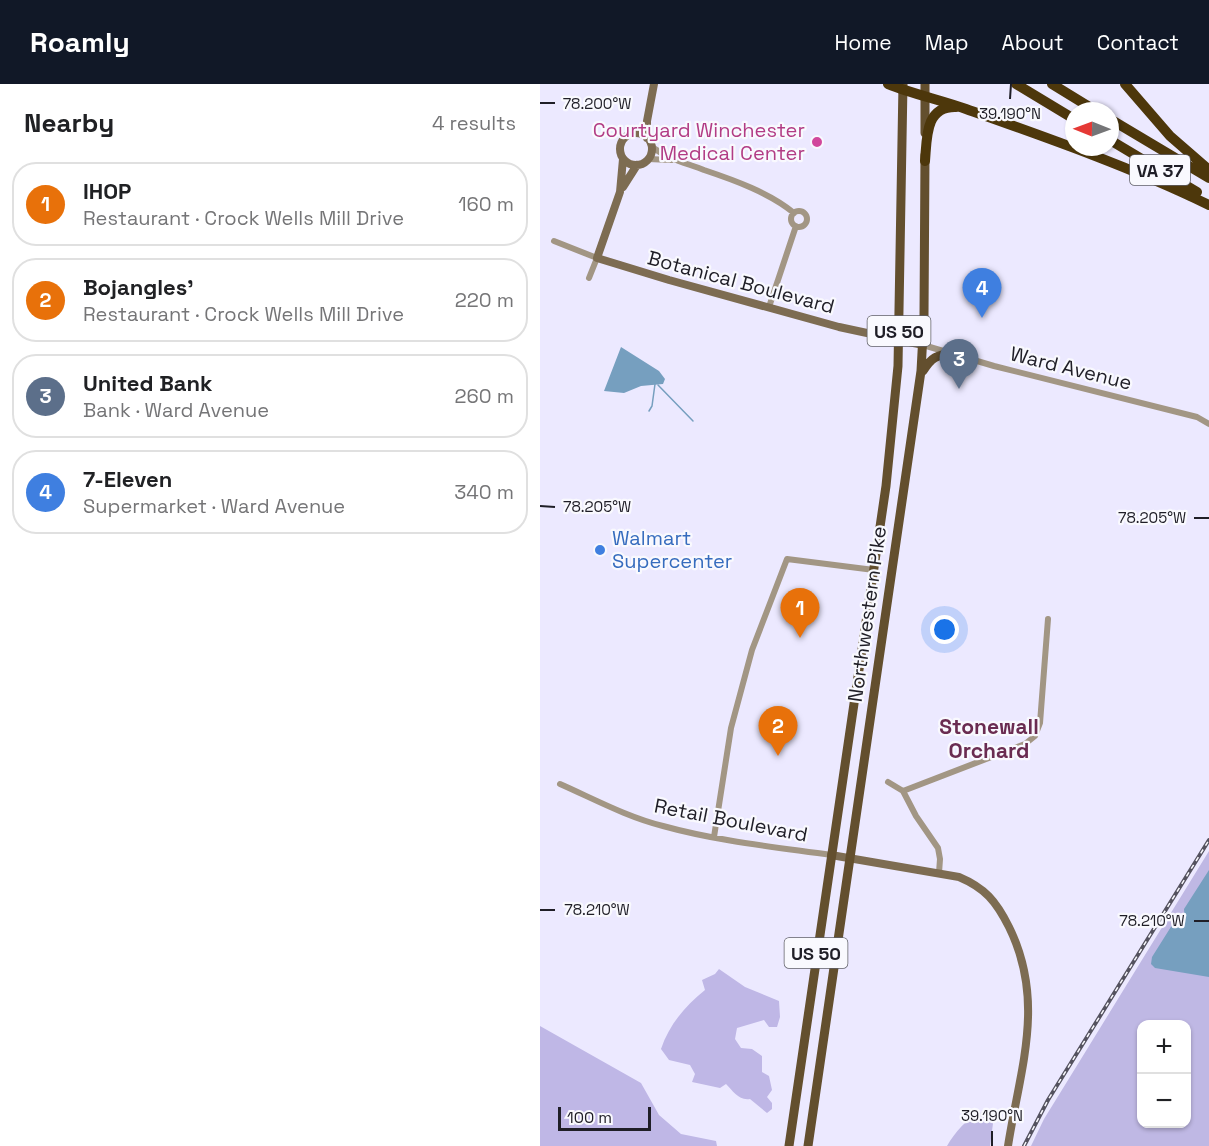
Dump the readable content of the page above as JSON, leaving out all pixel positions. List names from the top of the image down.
{
  "streets": {
    "highway": ["VA 37"],
    "main road": ["US 50", "Northwestern Pike"],
    "street": ["Botanical Boulevard", "Ward Avenue", "Retail Boulevard"]
  },
  "crossings": [
    ["Botanical Boulevard", "Ward Avenue"],
    ["Botanical Boulevard", "Northwestern Pike"],
    ["Ward Avenue", "Northwestern Pike"],
    ["Northwestern Pike", "Retail Boulevard"]
  ],
  "districts": ["Stonewall Orchard"],
  "places": ["Courtyard Winchester Medical Center", "Walmart Supercenter"],
  "scale_bar": "100 m",
  "north": "left",
  "page": {
    "header": "Roamly",
    "nav": [
      "Home",
      "Map",
      "About",
      "Contact"
    ],
    "heading": ["Nearby", "4 results"],
    "list": [
      {
        "mark": "1",
        "name": "IHOP",
        "note": "Restaurant · Crock Wells Mill Drive",
        "value": "160 m"
      },
      {
        "mark": "2",
        "name": "Bojangles'",
        "note": "Restaurant · Crock Wells Mill Drive",
        "value": "220 m"
      },
      {
        "mark": "3",
        "name": "United Bank",
        "note": "Bank · Ward Avenue",
        "value": "260 m"
      },
      {
        "mark": "4",
        "name": "7-Eleven",
        "note": "Supermarket · Ward Avenue",
        "value": "340 m"
      }
    ],
    "pins": [
      "4",
      "3",
      "1",
      "2"
    ],
    "map_buttons": ["+", "−"],
    "scale": "100 m"
  },
  "coordinates": [
    "78.200°W",
    "39.190°N",
    "78.205°W",
    "78.210°W"
  ]
}
